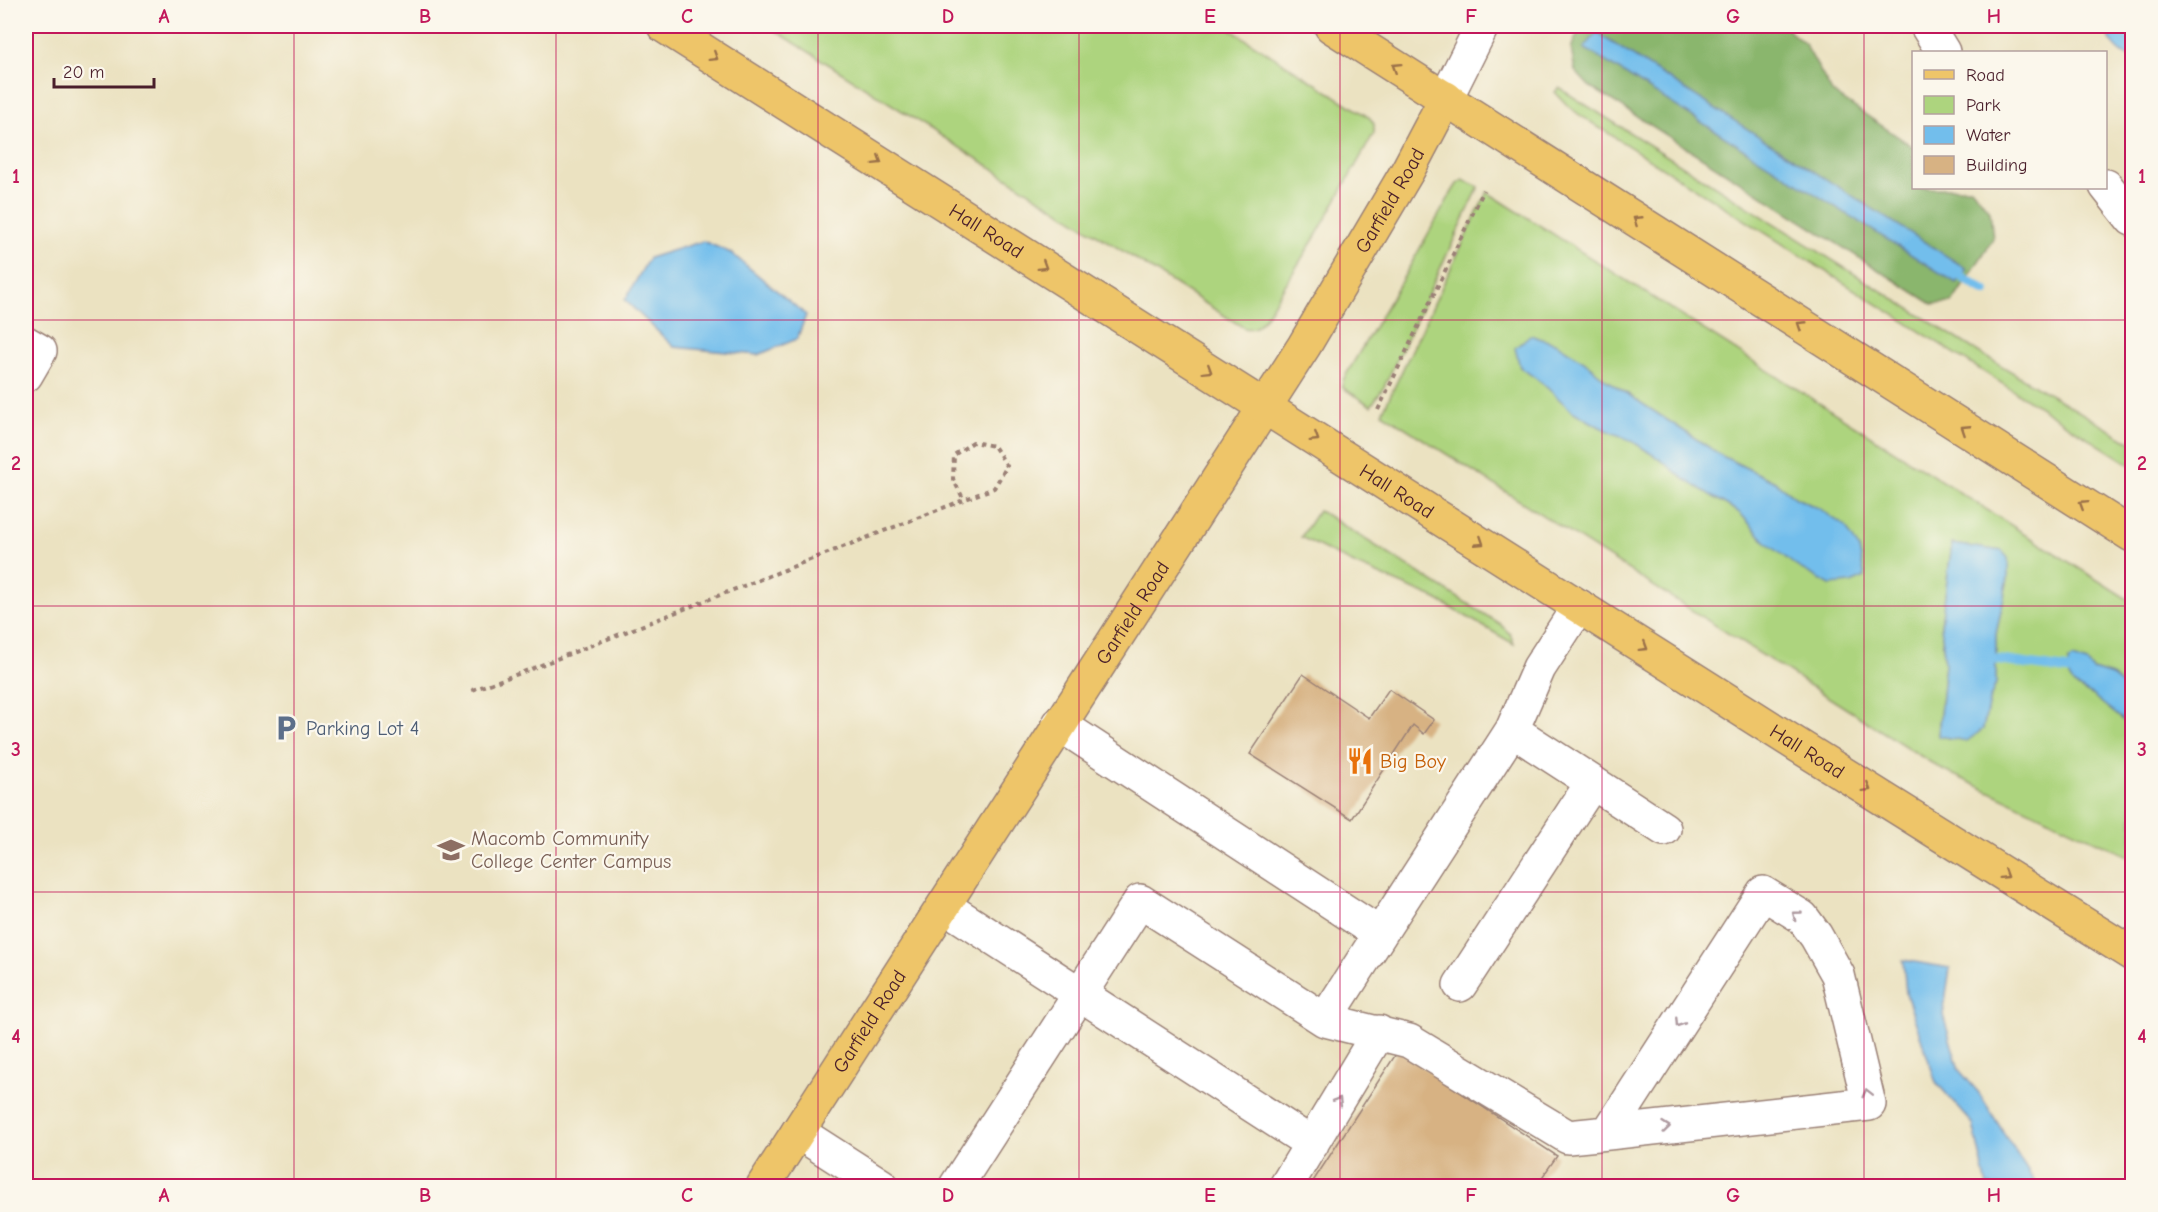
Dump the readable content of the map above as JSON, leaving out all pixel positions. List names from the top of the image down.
{
  "streets": {
    "main road": ["Garfield Road", "Hall Road"]
  },
  "crossings": [
    ["Garfield Road", "Hall Road"]
  ],
  "one_way": ["Hall Road"],
  "places": {
    "parking": ["Parking Lot 4"],
    "restaurant": ["Big Boy"],
    "school or university": ["Macomb Community College Center Campus"]
  },
  "legend": [
    "Road",
    "Park",
    "Water",
    "Building"
  ],
  "scale_bar": "20 m",
  "grid": {
    "columns": [
      "A",
      "B",
      "C",
      "D",
      "E",
      "F",
      "G",
      "H"
    ],
    "rows": [
      "1",
      "2",
      "3",
      "4"
    ]
  }
}
